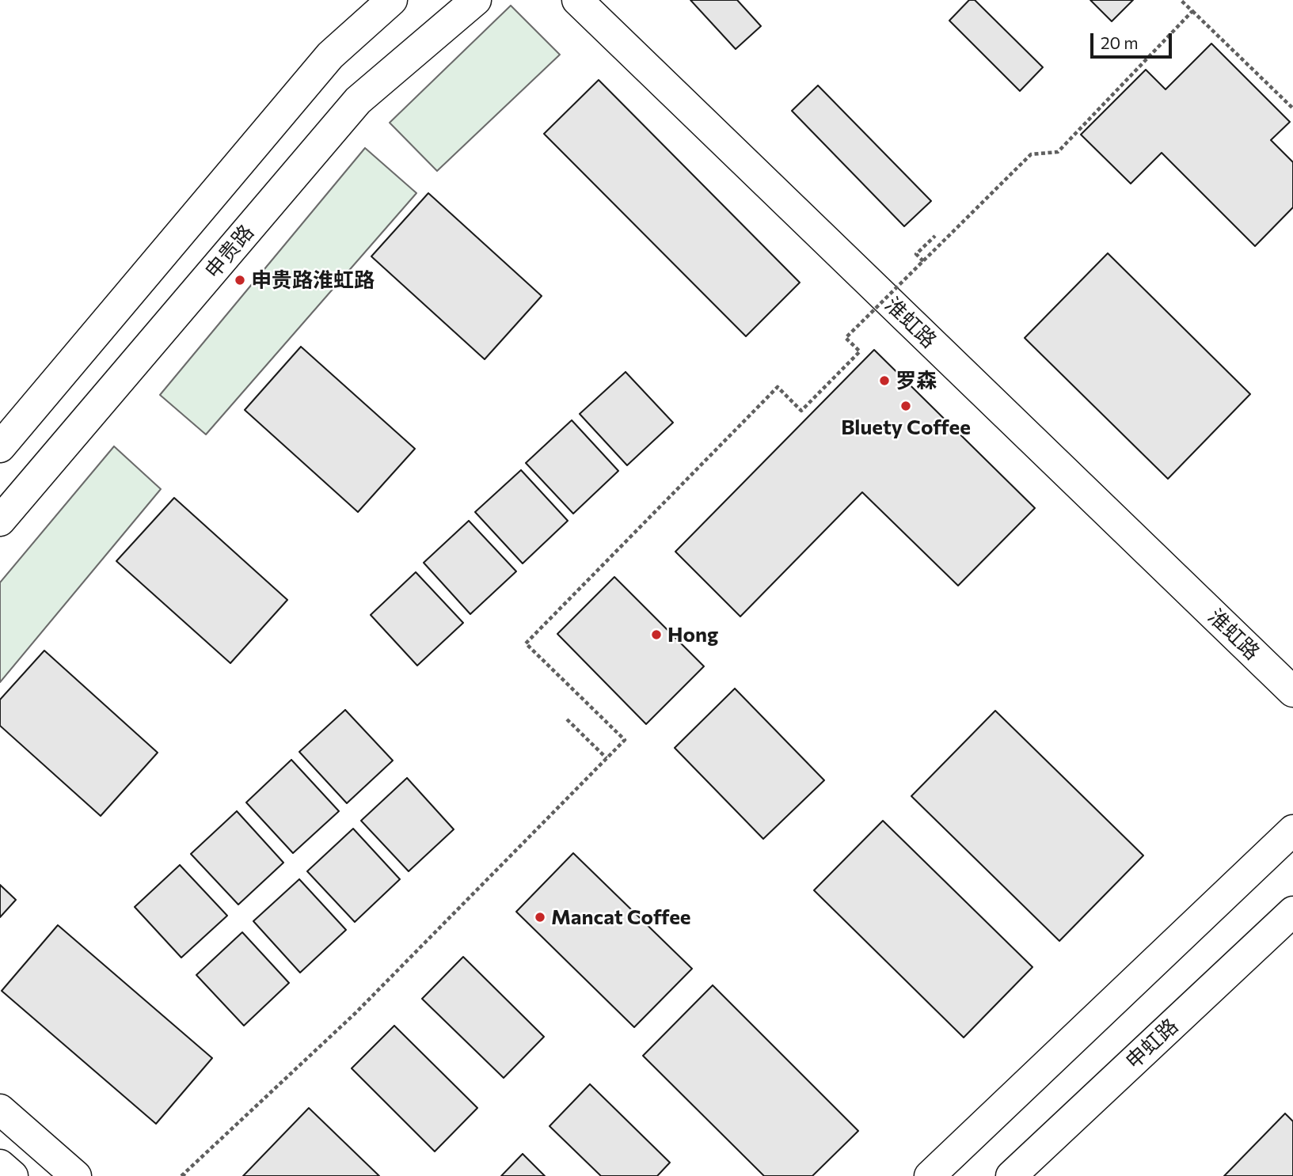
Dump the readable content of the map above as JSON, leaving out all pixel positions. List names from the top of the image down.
{
  "streets": {
    "main road": ["申贵路", "淮虹路", "申虹路"]
  },
  "places": [
    "申贵路淮虹路",
    "罗森",
    "Bluety Coffee",
    "Hong",
    "Mancat Coffee"
  ],
  "scale_bar": "20 m"
}
